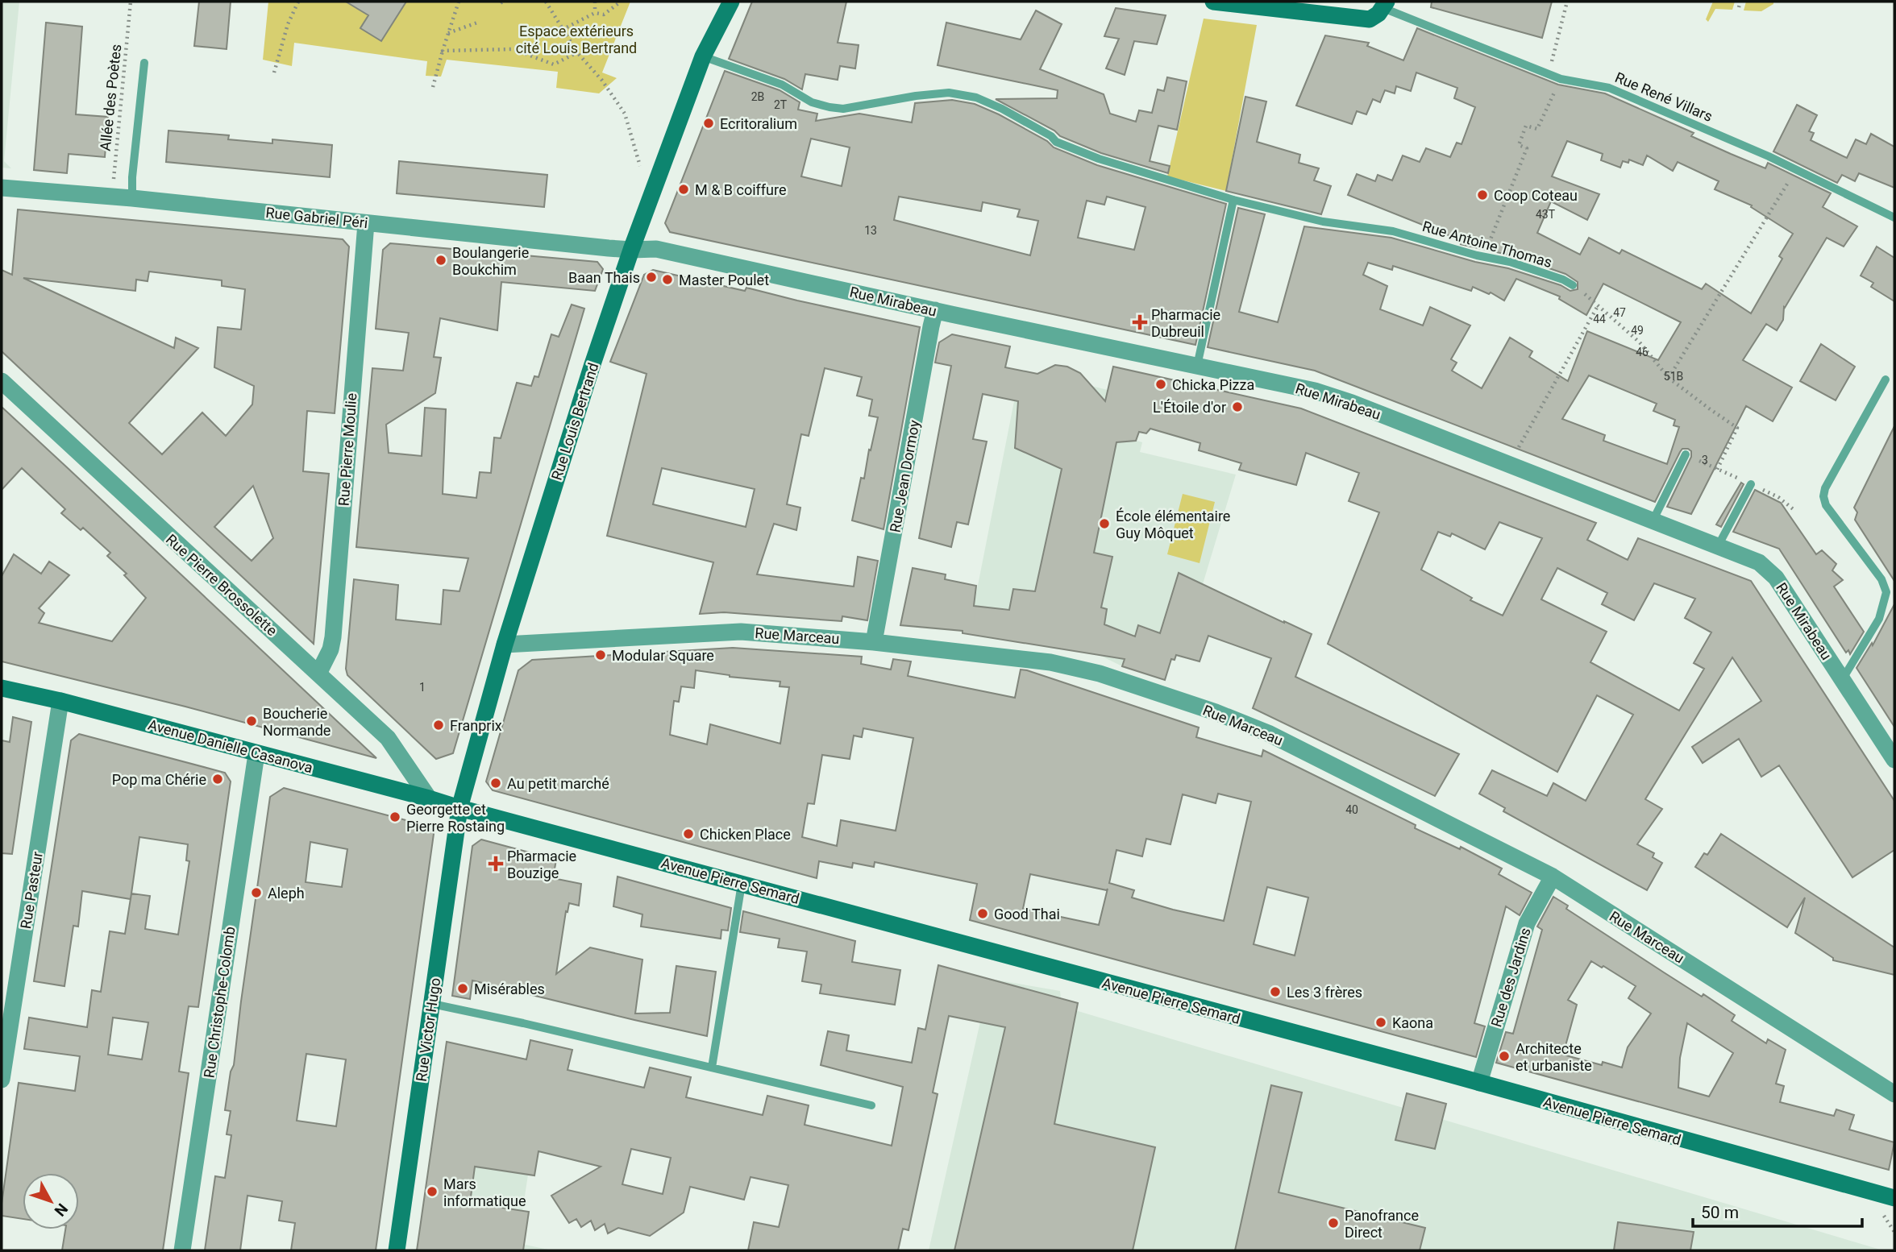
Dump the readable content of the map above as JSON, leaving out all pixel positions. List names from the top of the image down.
{
  "streets": {
    "street": [
      "Rue Gabriel Péri",
      "Rue Mirabeau",
      "Rue Louis Bertrand",
      "Rue Pierre Moulie",
      "Rue Jean Dormoy",
      "Rue Pierre Brossolette",
      "Rue Marceau",
      "Avenue Danielle Casanova",
      "Avenue Pierre Semard",
      "Rue Pasteur",
      "Rue des Jardins",
      "Rue Christophe-Colomb",
      "Rue Victor Hugo"
    ],
    "lane": ["Rue René Villars", "Rue Antoine Thomas"],
    "path": ["Allée des Poètes"]
  },
  "crossings": [
    ["Allée des Poètes", "Rue Gabriel Péri"],
    ["Rue Gabriel Péri", "Rue Mirabeau"],
    ["Rue Gabriel Péri", "Rue Louis Bertrand"],
    ["Rue Gabriel Péri", "Rue Pierre Moulie"],
    ["Rue Antoine Thomas", "Rue Louis Bertrand"],
    ["Rue Mirabeau", "Rue Louis Bertrand"],
    ["Rue Mirabeau", "Rue Jean Dormoy"],
    ["Rue Louis Bertrand", "Rue Marceau"],
    ["Rue Louis Bertrand", "Avenue Danielle Casanova"],
    ["Rue Louis Bertrand", "Avenue Pierre Semard"],
    ["Rue Louis Bertrand", "Rue Victor Hugo"],
    ["Rue Pierre Moulie", "Rue Pierre Brossolette"],
    ["Rue Jean Dormoy", "Rue Marceau"],
    ["Rue Pierre Brossolette", "Avenue Danielle Casanova"],
    ["Rue Marceau", "Rue des Jardins"],
    ["Avenue Danielle Casanova", "Avenue Pierre Semard"],
    ["Avenue Danielle Casanova", "Rue Pasteur"],
    ["Avenue Danielle Casanova", "Rue Christophe-Colomb"],
    ["Avenue Danielle Casanova", "Rue Victor Hugo"],
    ["Avenue Pierre Semard", "Rue des Jardins"],
    ["Avenue Pierre Semard", "Rue Victor Hugo"]
  ],
  "parks": ["Espace extérieurs cité Louis Bertrand"],
  "places": {
    "other": [
      "Ecritoralium",
      "M & B coiffure",
      "Coop Coteau",
      "Boulangerie Boukchim",
      "Baan Thais",
      "Master Poulet",
      "Chicka Pizza",
      "L'Étoile d'or",
      "École élémentaire Guy Môquet",
      "Modular Square",
      "Boucherie Normande",
      "Franprix",
      "Pop ma Chérie",
      "Au petit marché",
      "Georgette et Pierre Rostaing",
      "Chicken Place",
      "Aleph",
      "Good Thai",
      "Misérables",
      "Les 3 frères",
      "Kaona",
      "Architecte et urbaniste",
      "Mars informatique",
      "Panofrance Direct"
    ],
    "health": ["Pharmacie Dubreuil", "Pharmacie Bouzige"]
  },
  "house_numbers": [
    "2B",
    "2T",
    "43T",
    "13",
    "47",
    "44",
    "49",
    "46",
    "51B",
    "3",
    "1",
    "40"
  ],
  "scale_bar": "50 m",
  "north": "bottom right"
}
